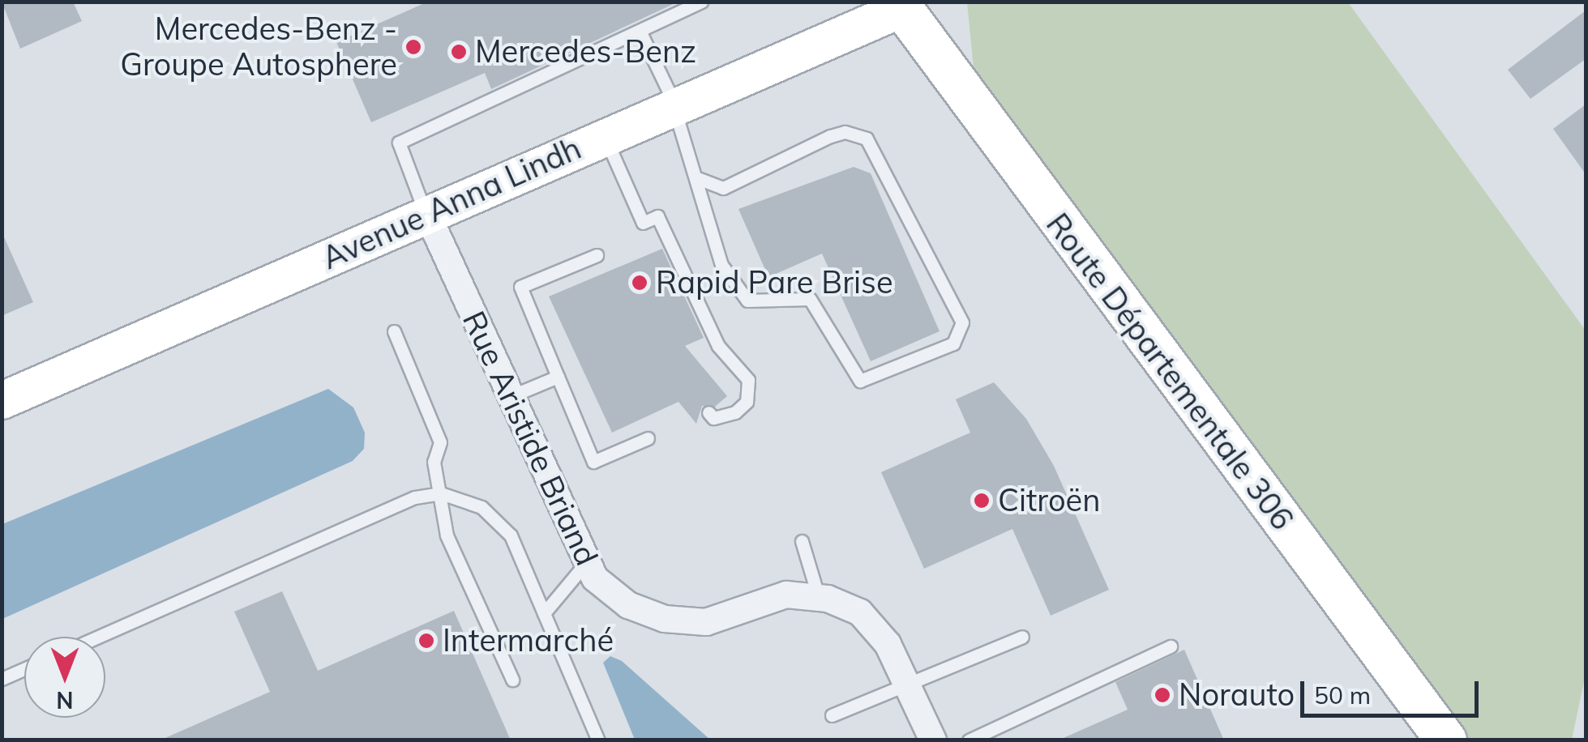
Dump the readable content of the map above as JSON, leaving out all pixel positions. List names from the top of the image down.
{
  "streets": {
    "main road": ["Avenue Anna Lindh", "Route Départementale 306"],
    "street": ["Rue Aristide Briand"]
  },
  "crossings": [
    ["Avenue Anna Lindh", "Route Départementale 306"],
    ["Avenue Anna Lindh", "Rue Aristide Briand"]
  ],
  "places": [
    "Mercedes-Benz - Groupe Autosphere",
    "Mercedes-Benz",
    "Rapid Pare Brise",
    "Citroën",
    "Intermarché",
    "Norauto"
  ],
  "scale_bar": "50 m",
  "north": "bottom"
}
